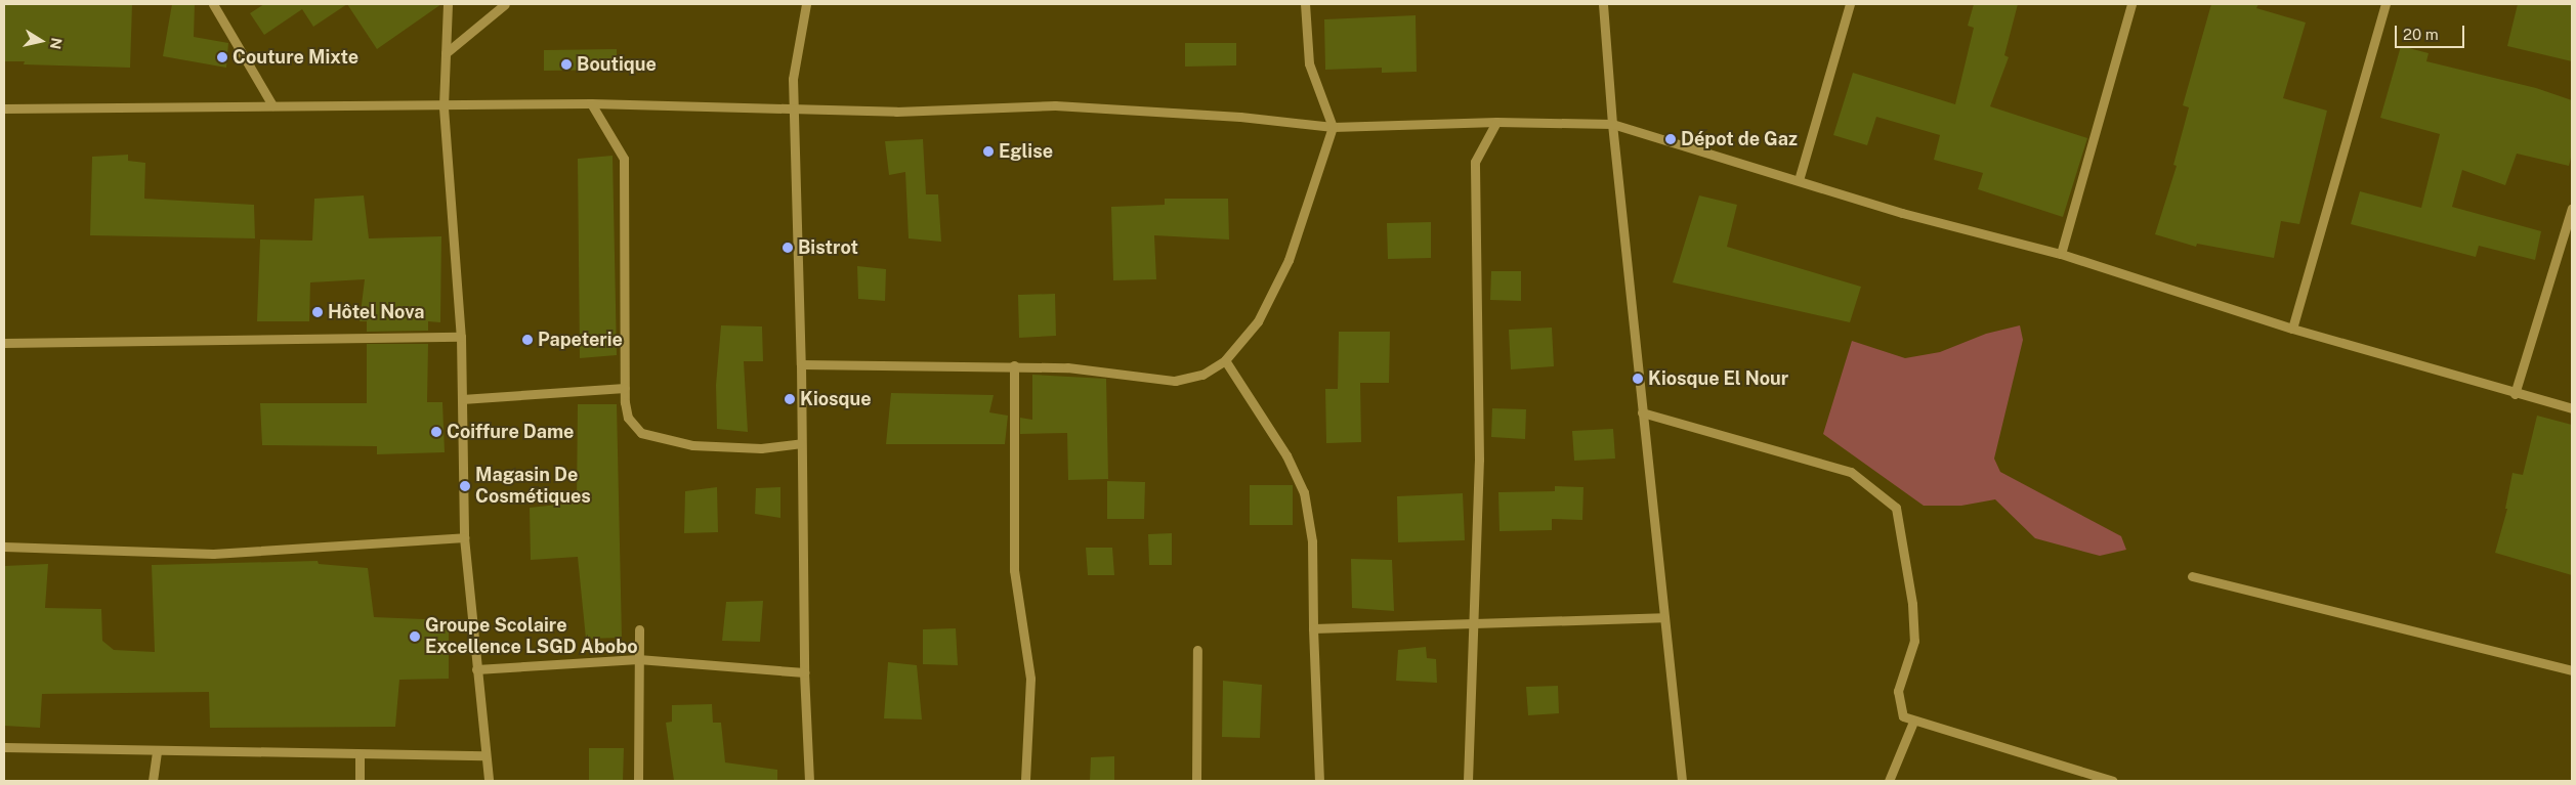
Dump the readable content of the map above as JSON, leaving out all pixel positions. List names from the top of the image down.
{
  "places": [
    "Couture Mixte",
    "Boutique",
    "Dépot de Gaz",
    "Eglise",
    "Bistrot",
    "Hôtel Nova",
    "Papeterie",
    "Kiosque El Nour",
    "Kiosque",
    "Coiffure Dame",
    "Magasin De Cosmétiques",
    "Groupe Scolaire Excellence LSGD Abobo"
  ],
  "scale_bar": "20 m",
  "north": "right"
}
